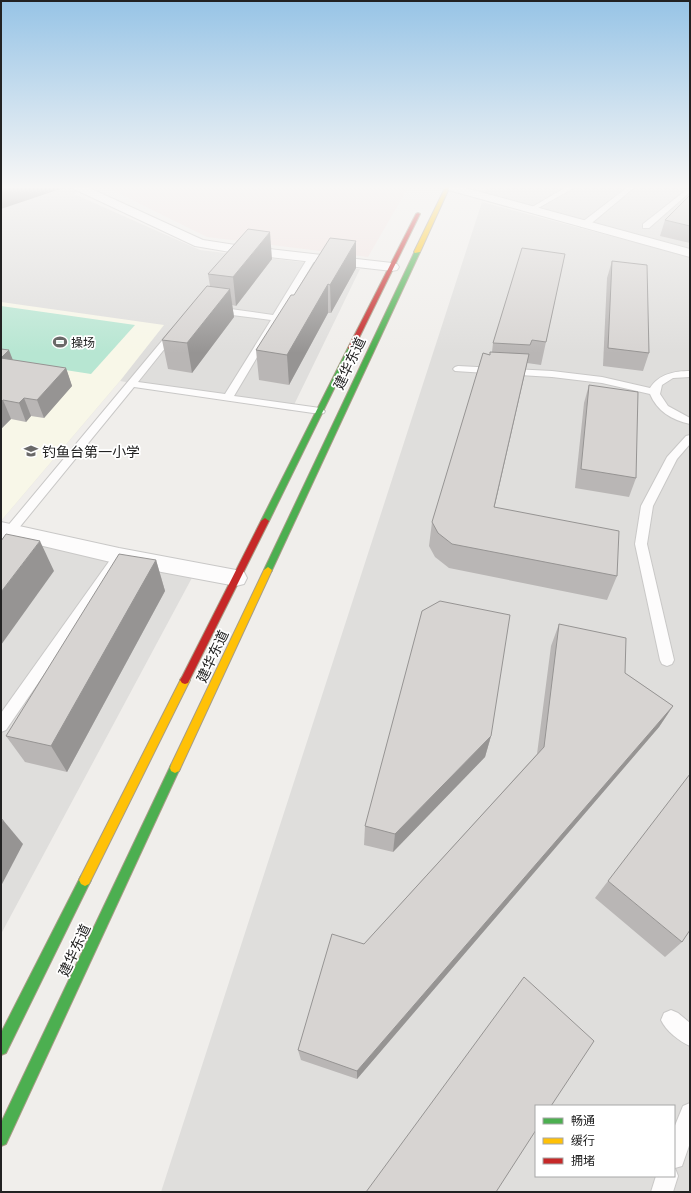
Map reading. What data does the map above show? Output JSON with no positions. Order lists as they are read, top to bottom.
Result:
{
  "streets": {
    "main road": ["建华东道"]
  },
  "places": {
    "sports": ["操场"],
    "school or university": ["钓鱼台第一小学"]
  },
  "legend": ["畅通", "缓行", "拥堵"]
}
